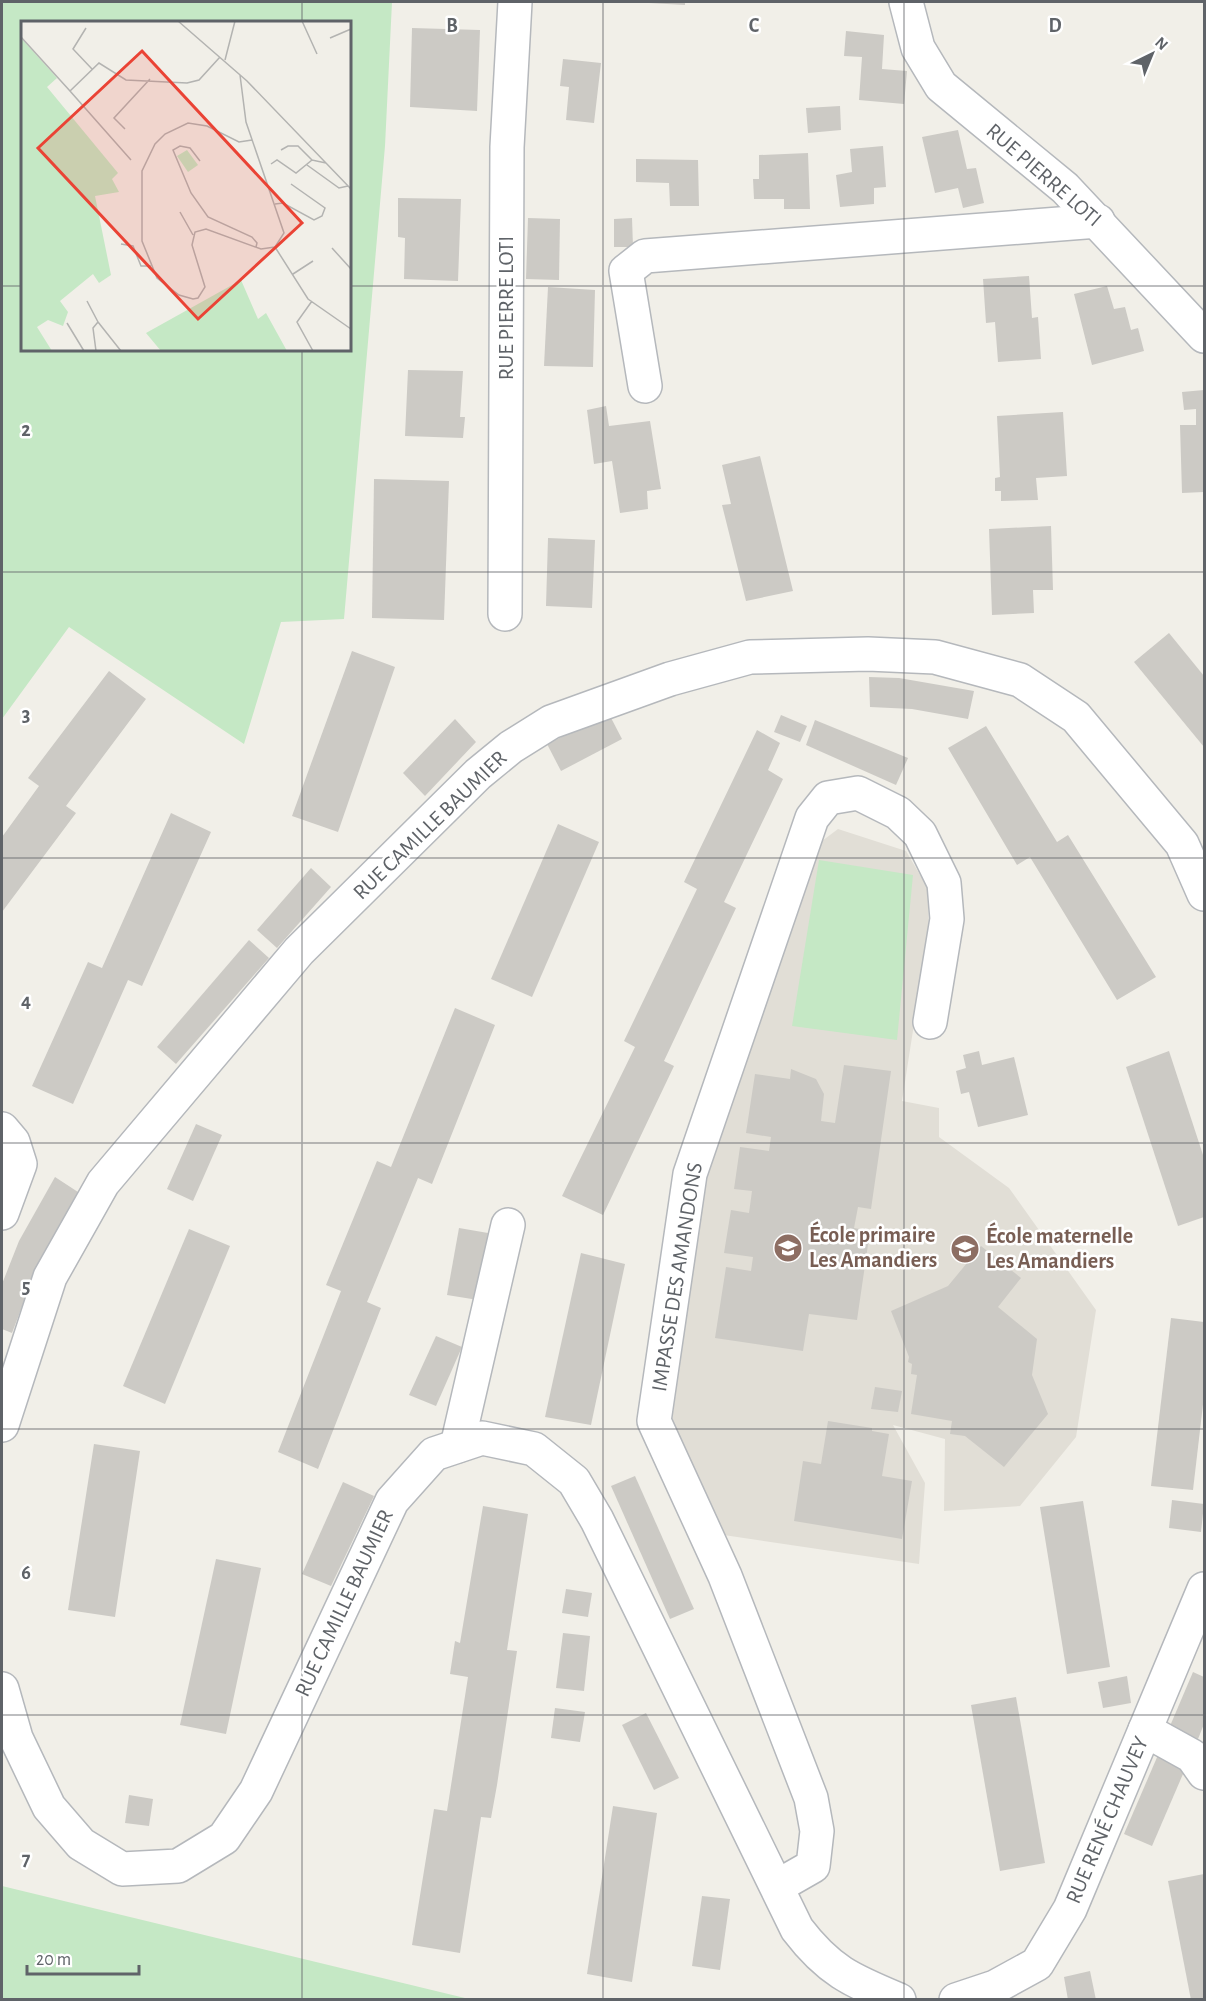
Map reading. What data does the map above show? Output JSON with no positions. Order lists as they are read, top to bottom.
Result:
{
  "streets": {
    "street": [
      "RUE PIERRE LOTI",
      "RUE CAMILLE BAUMIER",
      "IMPASSE DES AMANDONS",
      "RUE RENÉ CHAUVEY"
    ]
  },
  "crossings": [
    ["RUE CAMILLE BAUMIER", "IMPASSE DES AMANDONS"]
  ],
  "places": {
    "school or university": ["École primaire Les Amandiers", "École maternelle Les Amandiers"]
  },
  "scale_bar": "20 m",
  "north": "top right",
  "grid": {
    "columns": ["B", "C", "D"],
    "rows": [
      "2",
      "3",
      "4",
      "5",
      "6",
      "7"
    ]
  }
}
